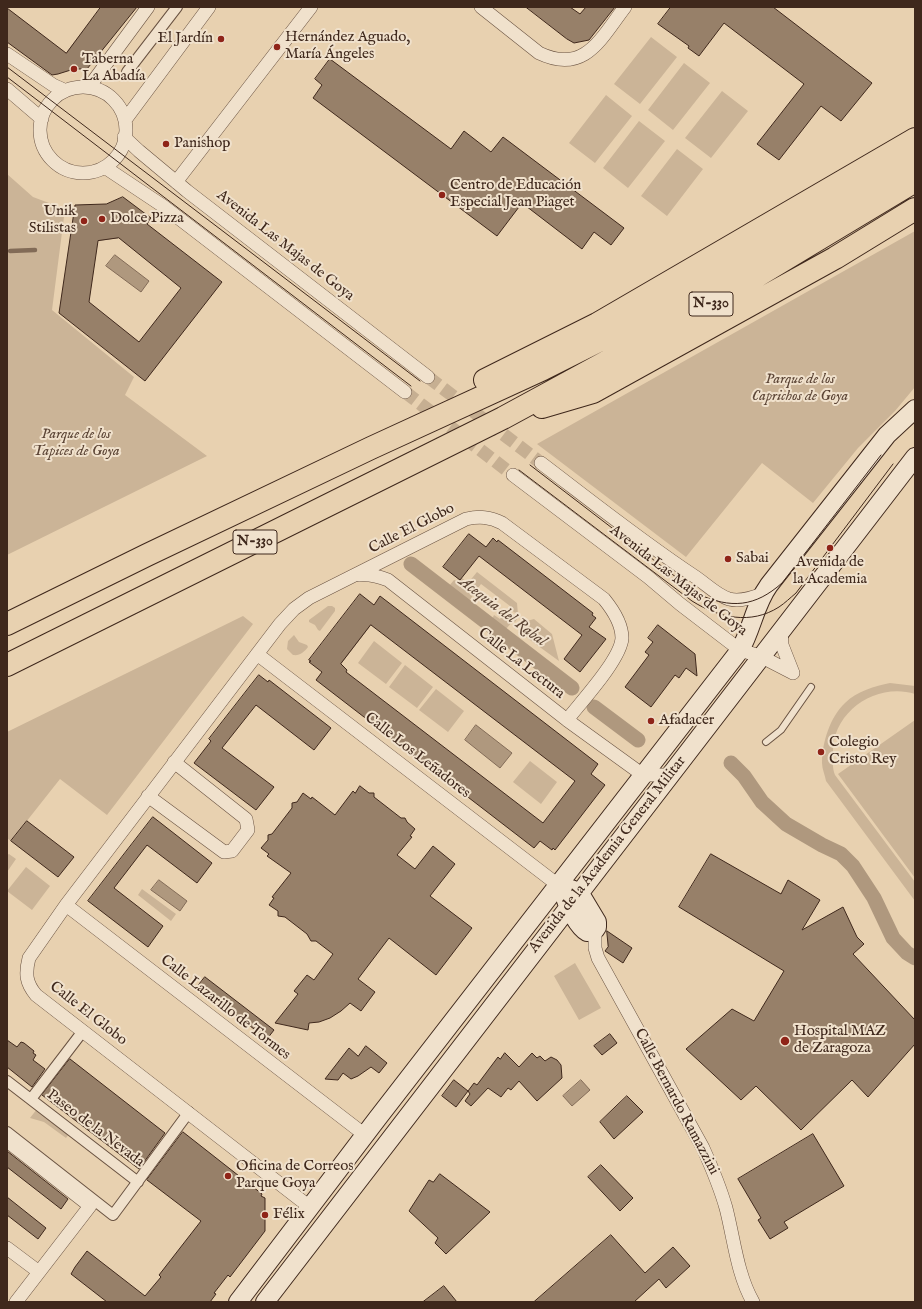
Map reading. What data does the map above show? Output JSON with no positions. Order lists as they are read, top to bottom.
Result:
{
  "streets": {
    "highway": ["N-330"],
    "main road": ["Avenida de la Academia General Militar", "Calle Bernardo Ramazzini"],
    "street": [
      "Avenida Las Majas de Goya",
      "Calle El Globo",
      "Calle La Lectura",
      "Calle Los Leñadores",
      "Calle Lazarillo de Tormes",
      "Paseo de la Nevada"
    ]
  },
  "crossings": [
    ["Avenida Las Majas de Goya", "Avenida de la Academia General Militar"],
    ["Calle El Globo", "Calle La Lectura"],
    ["Calle El Globo", "Calle Los Leñadores"],
    ["Calle El Globo", "Avenida de la Academia General Militar"],
    ["Calle El Globo", "Calle Lazarillo de Tormes"],
    ["Calle La Lectura", "Avenida de la Academia General Militar"],
    ["Calle Los Leñadores", "Avenida de la Academia General Militar"],
    ["Calle Los Leñadores", "Calle Bernardo Ramazzini"],
    ["Avenida de la Academia General Militar", "Calle Lazarillo de Tormes"],
    ["Avenida de la Academia General Militar", "Calle Bernardo Ramazzini"]
  ],
  "water": ["Acequia del Rabal"],
  "parks": ["Parque de los Caprichos de Goya", "Parque de los Tapices de Goya"],
  "places": [
    "El Jardín",
    "Hernández Aguado, María Ángeles",
    "Taberna La Abadía",
    "Panishop",
    "Centro de Educación Especial Jean Piaget",
    "Dolce Pizza",
    "Unik Stilistas",
    "Avenida de la Academia",
    "Sabai",
    "Afadacer",
    "Colegio Cristo Rey",
    "Hospital MAZ de Zaragoza",
    "Oficina de Correos Parque Goya",
    "Félix"
  ]
}
